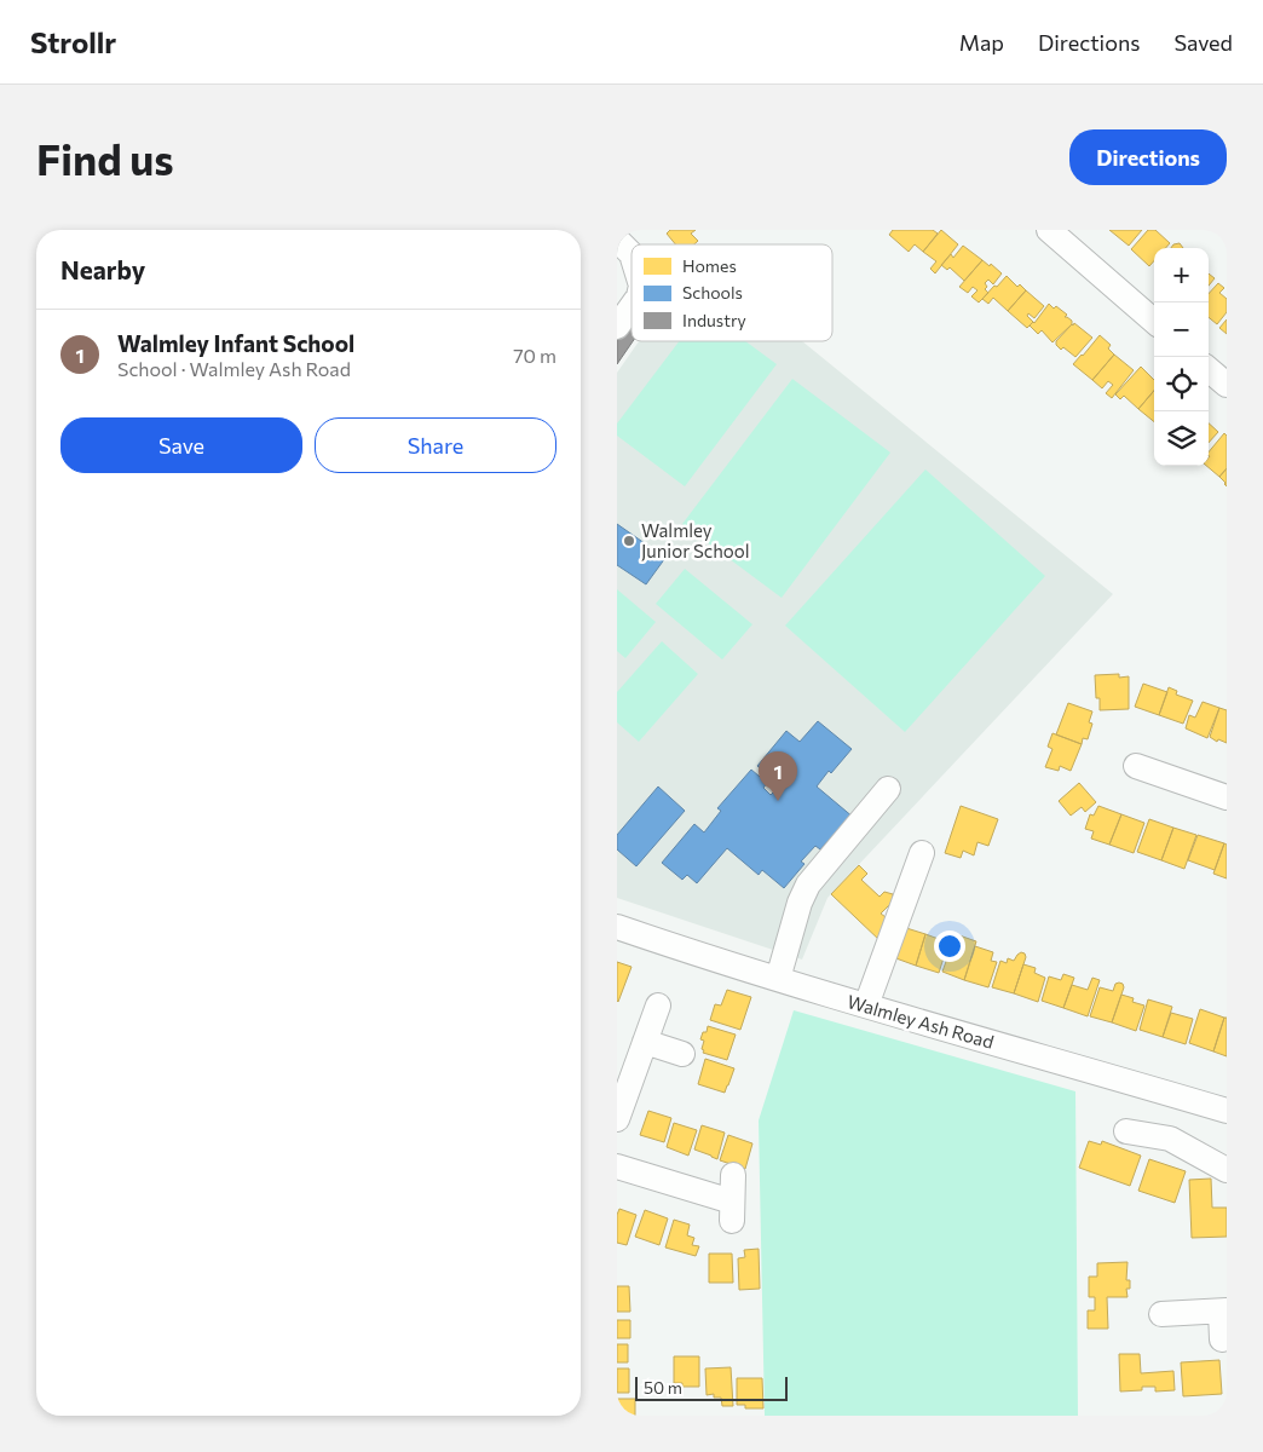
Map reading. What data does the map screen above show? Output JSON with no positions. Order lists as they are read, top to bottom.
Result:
{
  "streets": {
    "street": ["Walmley Ash Road"]
  },
  "places": ["Walmley Junior School"],
  "legend": ["Homes", "Schools", "Industry"],
  "scale_bar": "50 m",
  "page": {
    "header": "Strollr",
    "nav": ["Map", "Directions", "Saved"],
    "buttons": [
      "Directions",
      ["Save", "Share"]
    ],
    "title": "Find us",
    "heading": "Nearby",
    "map_buttons": ["+", "−"],
    "list": [
      {
        "mark": "1",
        "name": "Walmley Infant School",
        "note": "School · Walmley Ash Road",
        "value": "70 m"
      }
    ],
    "pins": "1",
    "scale": "50 m"
  }
}
